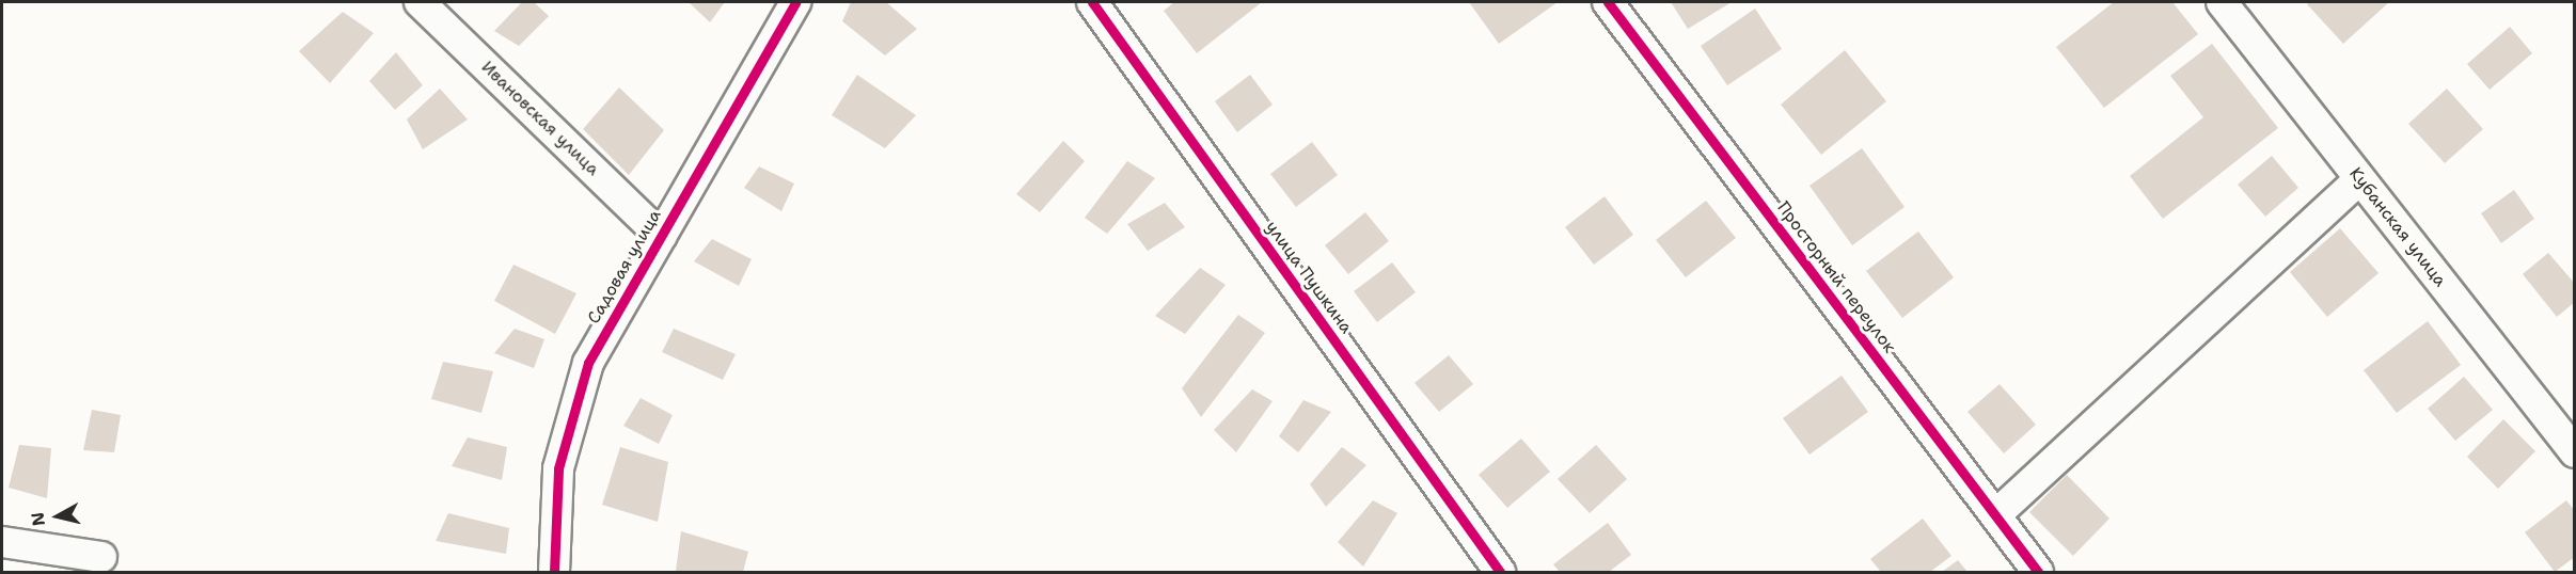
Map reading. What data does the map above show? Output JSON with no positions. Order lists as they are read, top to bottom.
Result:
{
  "streets": {
    "street": [
      "Ивановская улица",
      "Кубанская улица",
      "Садовая улица",
      "улица Пушкина",
      "Просторный переулок"
    ]
  },
  "crossings": [
    ["Ивановская улица", "Садовая улица"]
  ],
  "north": "left"
}
